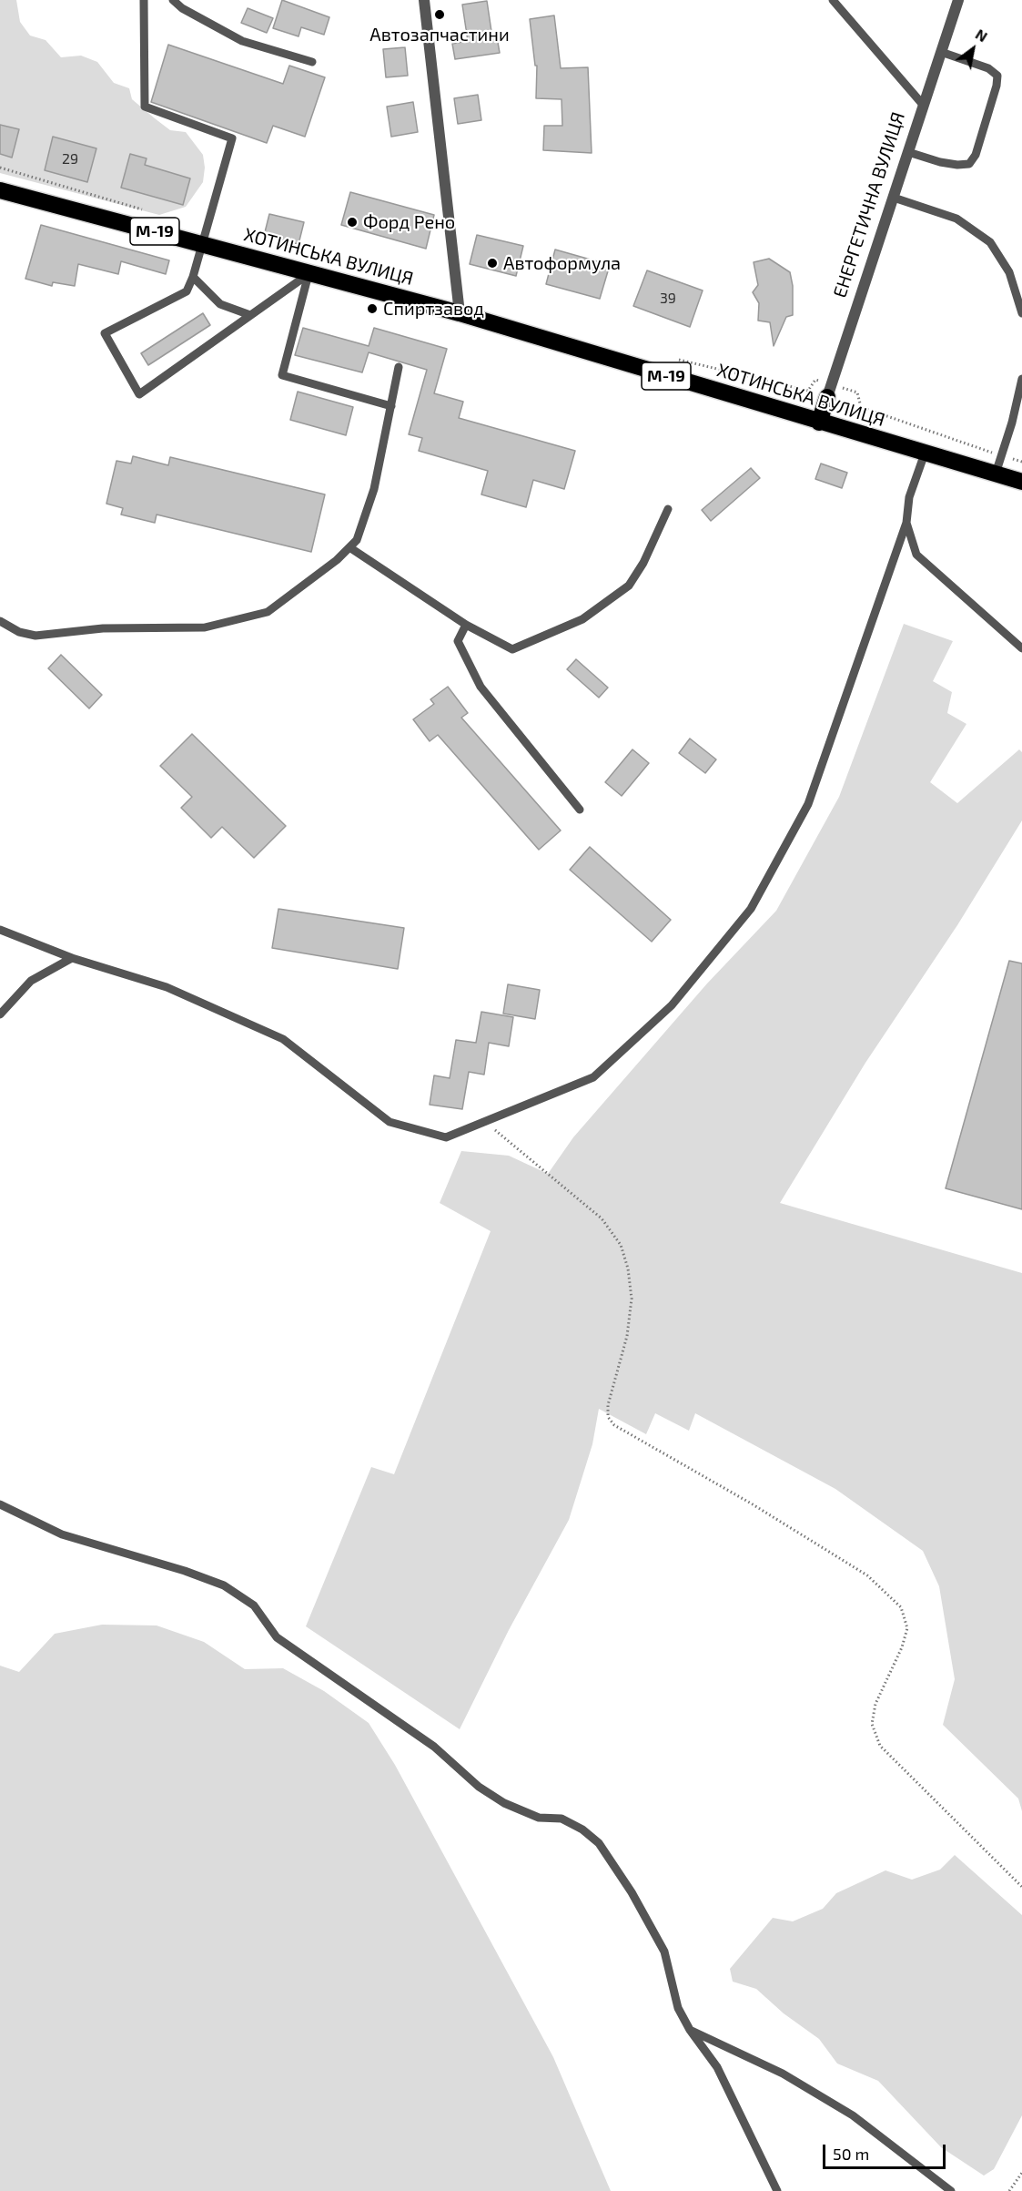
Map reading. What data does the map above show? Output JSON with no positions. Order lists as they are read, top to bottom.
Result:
{
  "streets": {
    "highway": ["ЕНЕРГЕТИЧНА ВУЛИЦЯ", "М-19", "ХОТИНСЬКА ВУЛИЦЯ"]
  },
  "crossings": [
    ["ЕНЕРГЕТИЧНА ВУЛИЦЯ", "ХОТИНСЬКА ВУЛИЦЯ"]
  ],
  "places": [
    "Автозапчастини",
    "Форд Рено",
    "Автоформула",
    "Спиртзавод"
  ],
  "house_numbers": ["29", "39"],
  "scale_bar": "50 m",
  "north": "top right"
}
